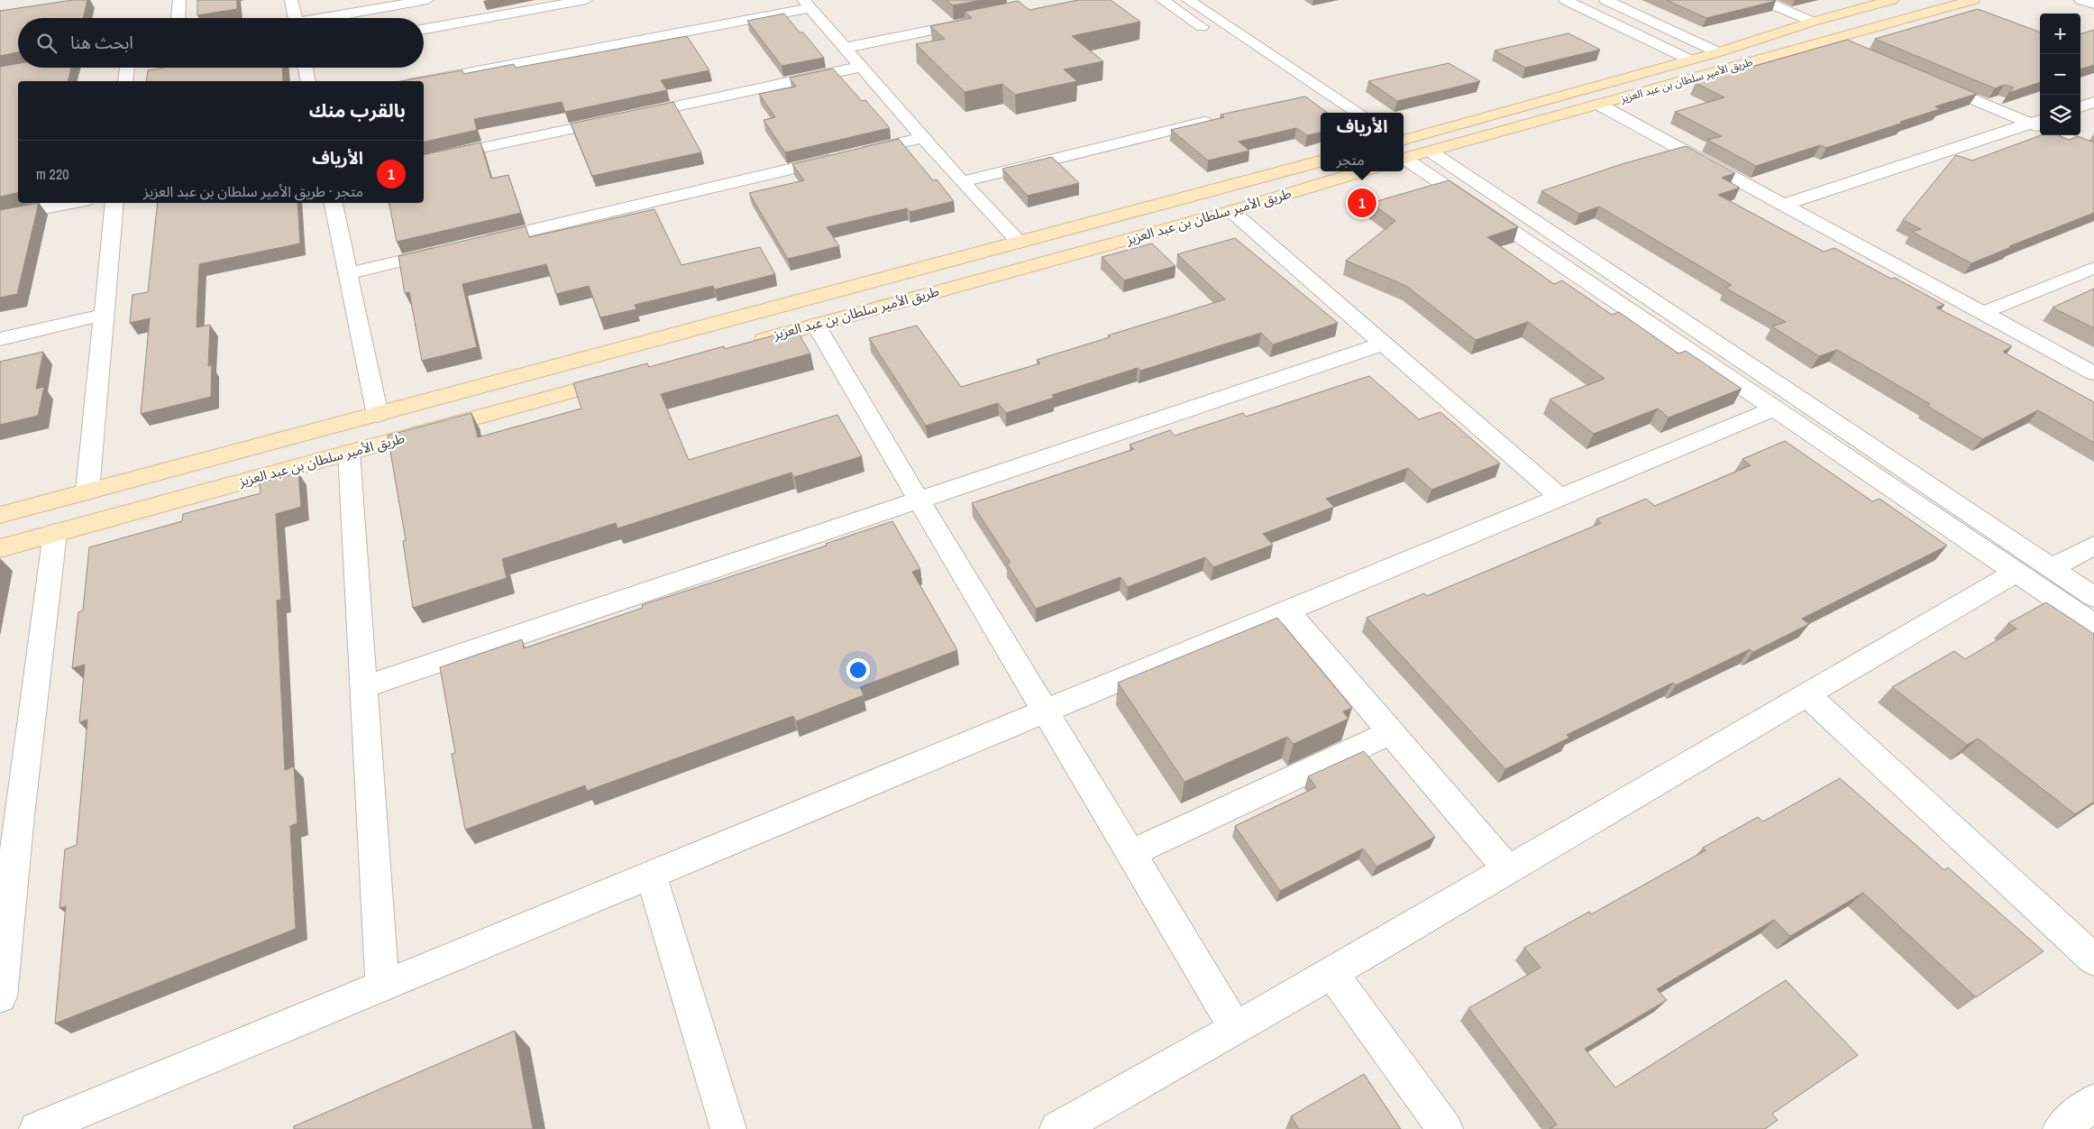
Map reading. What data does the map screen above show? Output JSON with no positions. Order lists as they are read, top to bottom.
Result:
{
  "streets": {
    "main road": ["طريق الأمير سلطان بن عبد العزيز"]
  },
  "page": {
    "map_buttons": ["+", "−"],
    "search": "ابحث هنا",
    "heading": "بالقرب منك",
    "popup": ["الأرياف", "متجر"],
    "list": [
      {
        "mark": "1",
        "name": "الأرياف",
        "note": "متجر · طريق الأمير سلطان بن عبد العزيز",
        "value": "220 m"
      }
    ],
    "pins": "1"
  }
}
